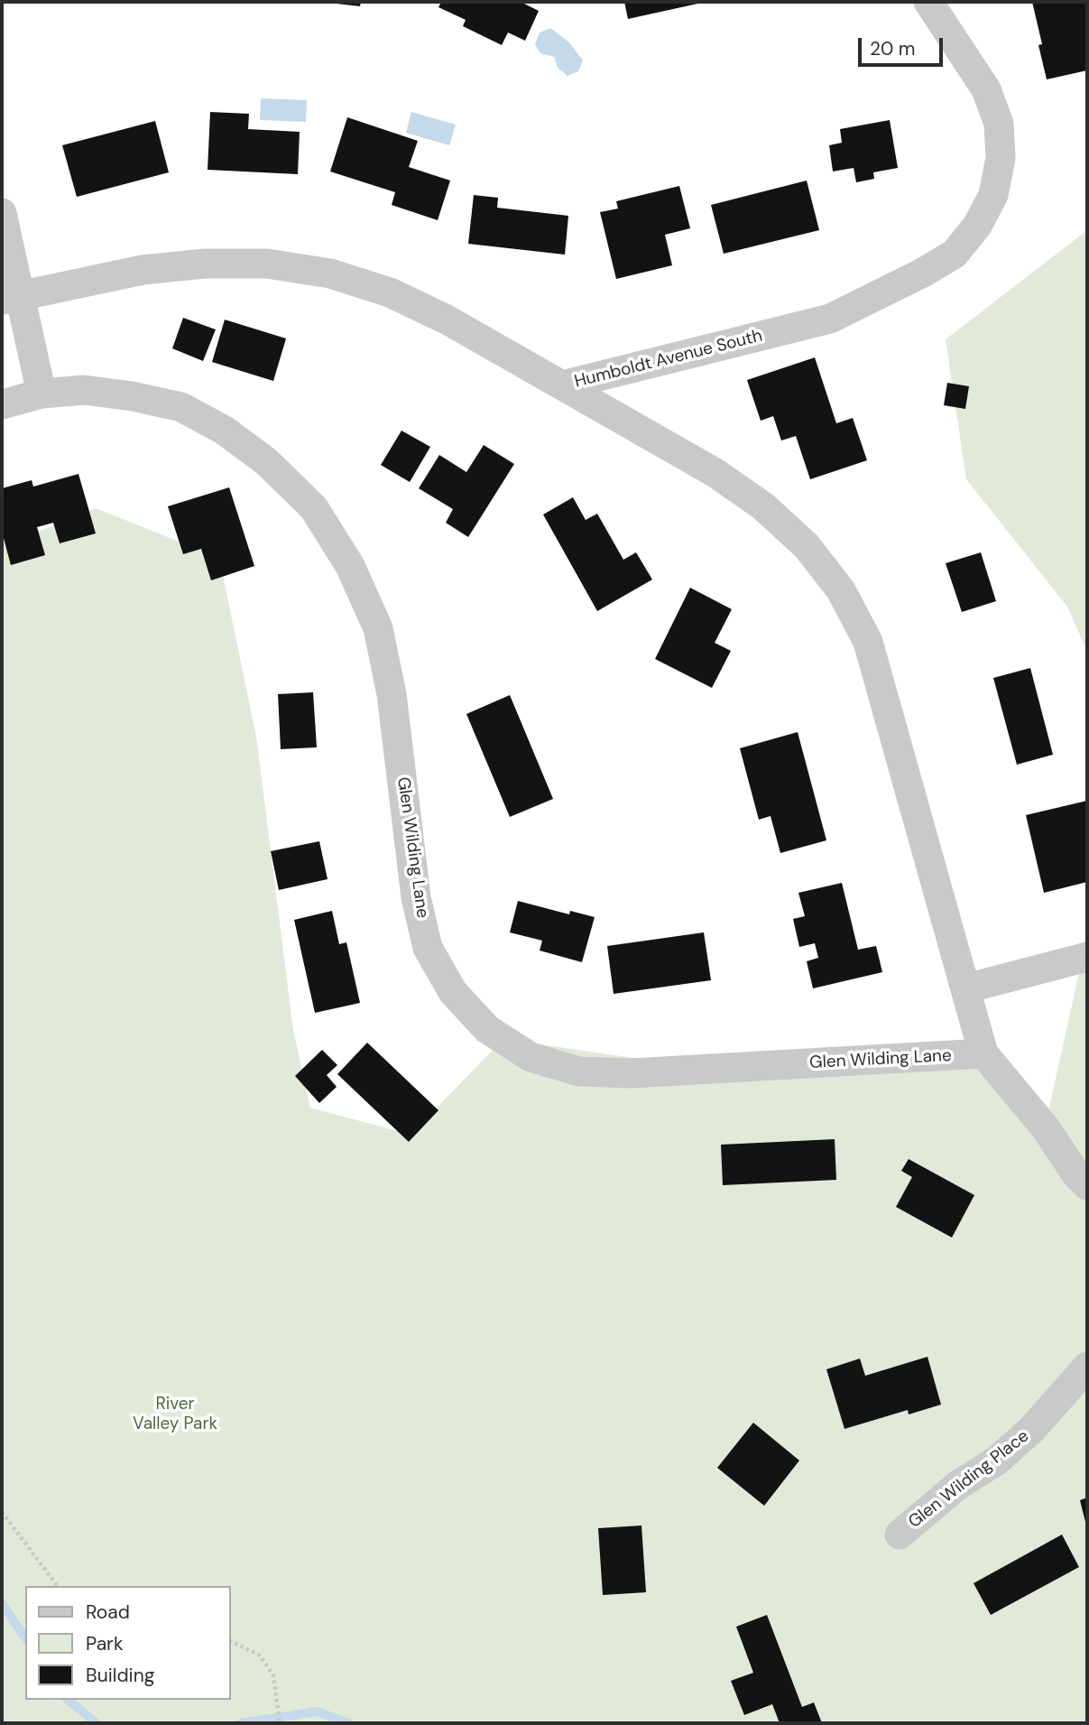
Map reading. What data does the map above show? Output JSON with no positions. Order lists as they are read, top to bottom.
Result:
{
  "streets": {
    "street": ["Humboldt Avenue South", "Glen Wilding Lane", "Glen Wilding Place"]
  },
  "parks": ["River Valley Park"],
  "legend": ["Road", "Park", "Building"],
  "scale_bar": "20 m"
}
